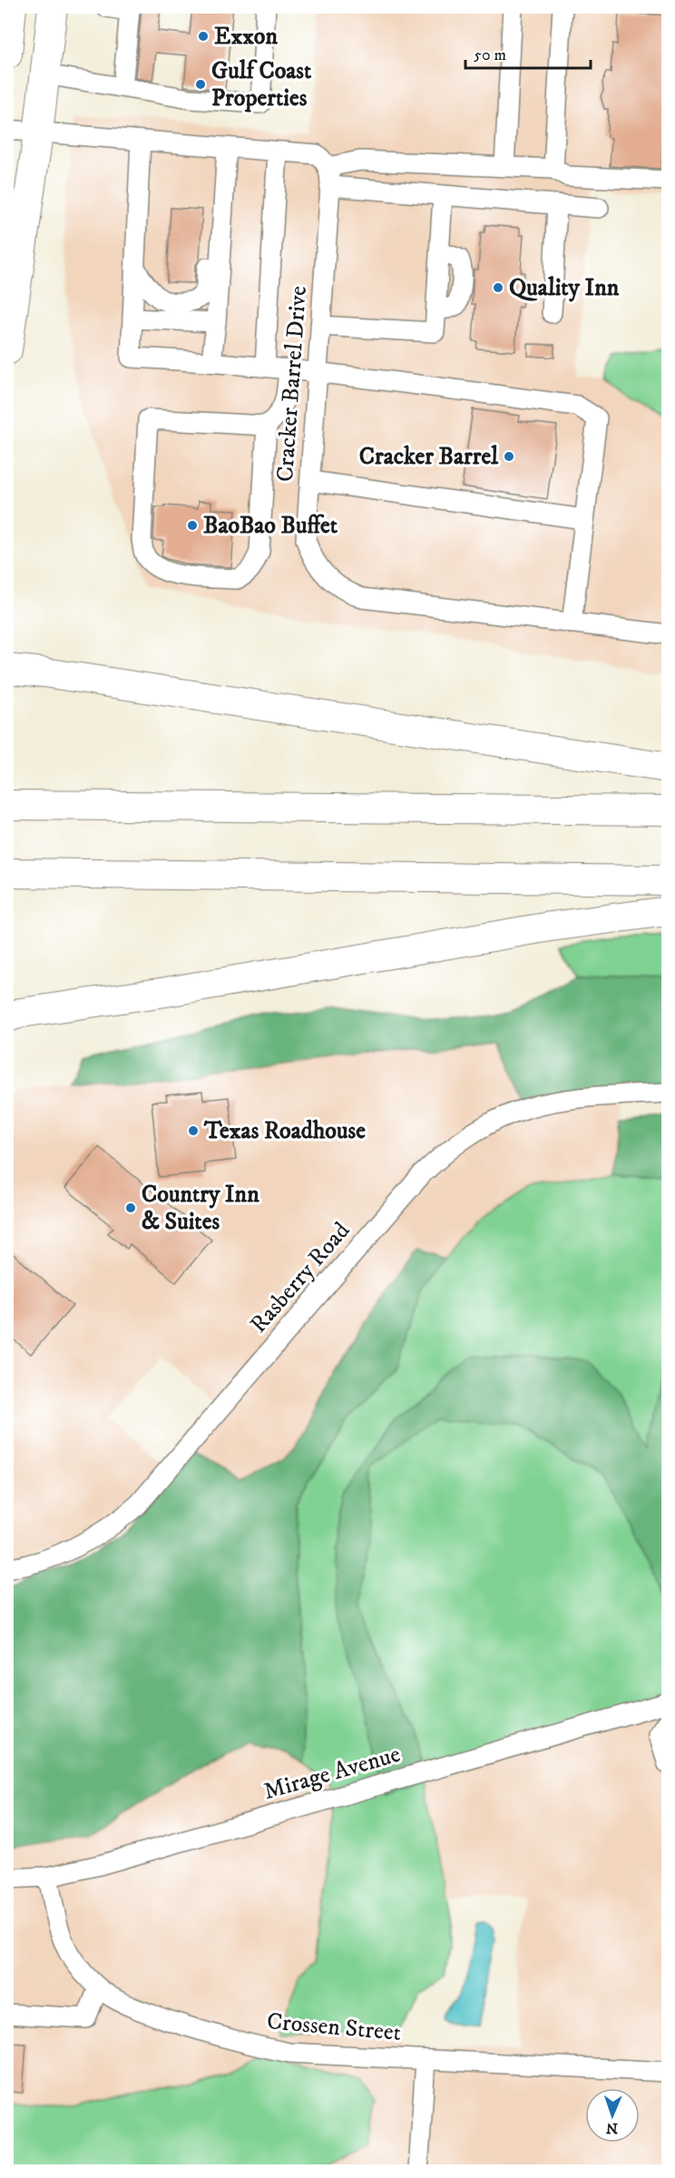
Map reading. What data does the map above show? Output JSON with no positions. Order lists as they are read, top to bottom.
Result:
{
  "streets": {
    "street": [
      "Cracker Barrel Drive",
      "Rasberry Road",
      "Mirage Avenue",
      "Crossen Street"
    ]
  },
  "crossings": [
    ["Mirage Avenue", "Crossen Street"]
  ],
  "places": [
    "Exxon",
    "Gulf Coast Properties",
    "Quality Inn",
    "Cracker Barrel",
    "BaoBao Buffet",
    "Texas Roadhouse",
    "Country Inn & Suites"
  ],
  "scale_bar": "50 m",
  "north": "bottom"
}
